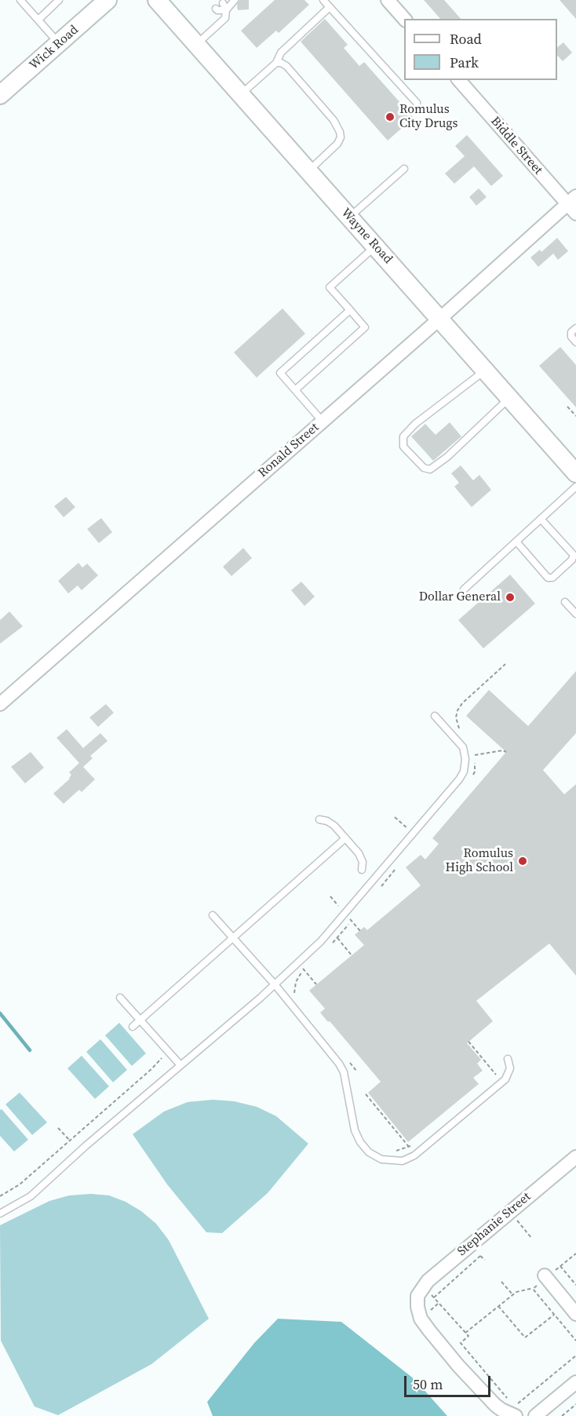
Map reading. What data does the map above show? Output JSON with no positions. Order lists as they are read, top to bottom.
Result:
{
  "streets": {
    "main road": ["Wick Road", "Wayne Road"],
    "street": ["Biddle Street", "Ronald Street", "Stephanie Street"]
  },
  "crossings": [
    ["Biddle Street", "Ronald Street"],
    ["Wayne Road", "Ronald Street"]
  ],
  "places": ["Romulus City Drugs", "Dollar General", "Romulus High School"],
  "legend": ["Road", "Park"],
  "scale_bar": "50 m"
}
